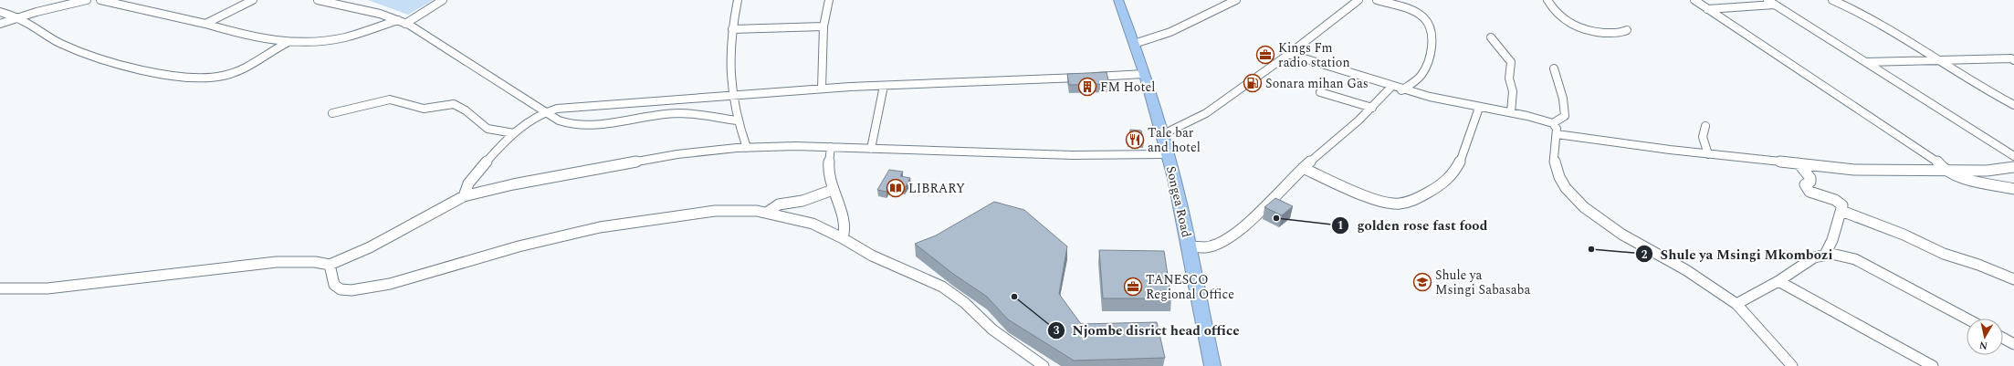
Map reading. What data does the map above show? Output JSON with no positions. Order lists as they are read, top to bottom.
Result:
{
  "streets": {
    "highway": ["Songea Road"]
  },
  "places": {
    "office": ["Kings Fm radio station", "TANESCO Regional Office"],
    "fuel station": ["Sonara mihan Gas"],
    "building": ["FM Hotel"],
    "restaurant": ["Tale bar and hotel"],
    "library": ["LIBRARY"],
    "other": ["golden rose fast food", "Shule ya Msingi Mkombozi", "Njombe disrict head office"],
    "school or university": ["Shule ya Msingi Sabasaba"]
  },
  "north": "bottom"
}
